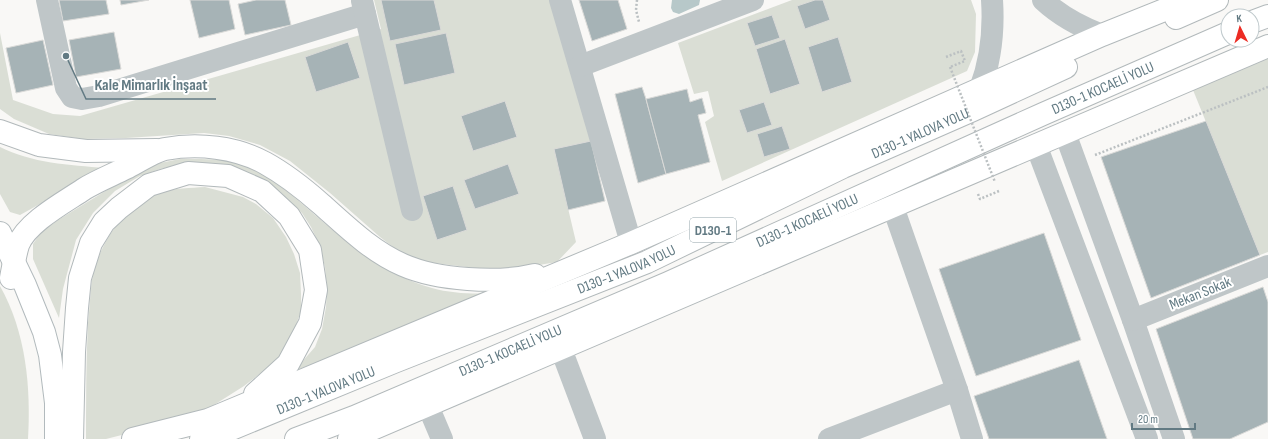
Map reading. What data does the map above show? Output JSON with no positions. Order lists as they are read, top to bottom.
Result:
{
  "streets": {
    "main road": ["D130-1 KOCAELİ YOLU", "D130-1 YALOVA YOLU", "D130-1"],
    "street": ["Mekan Sokak"]
  },
  "places": ["Kale Mimarlık İnşaat"],
  "scale_bar": "20 m",
  "north": "top"
}
